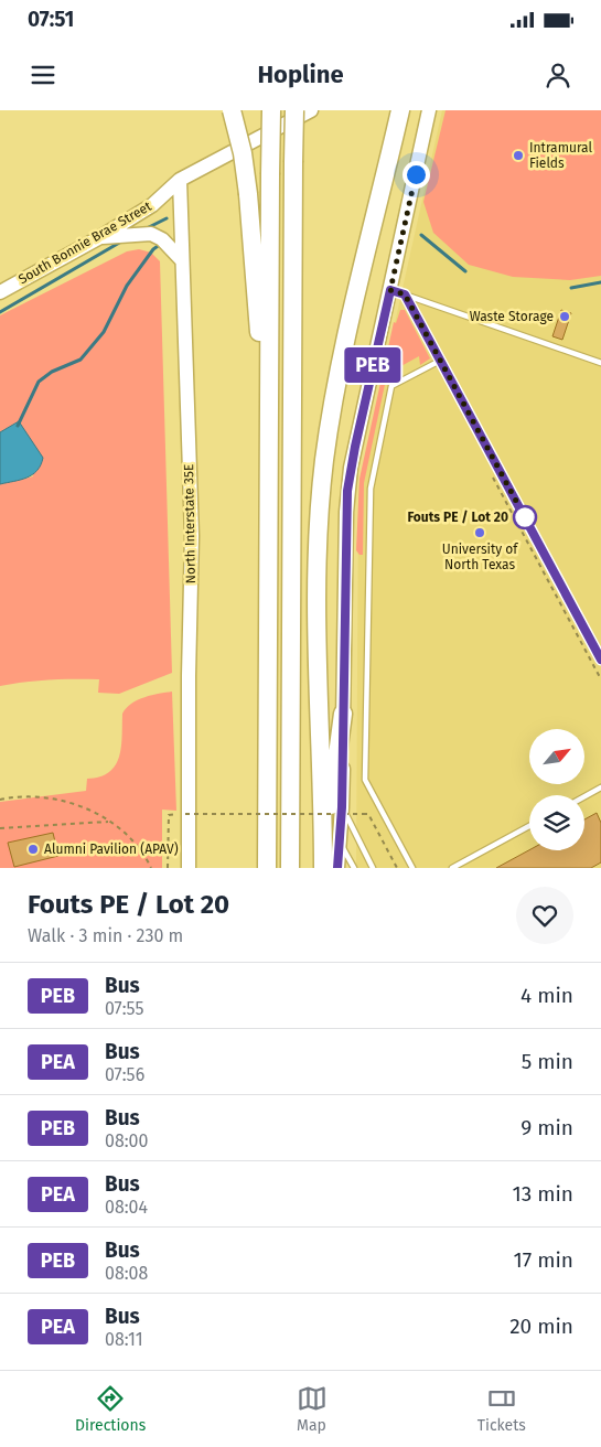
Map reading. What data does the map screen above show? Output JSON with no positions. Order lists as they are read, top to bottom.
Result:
{
  "streets": {
    "main road": ["South Bonnie Brae Street", "North Interstate 35E"]
  },
  "crossings": [
    ["South Bonnie Brae Street", "North Interstate 35E"]
  ],
  "places": [
    "Intramural Fields",
    "Waste Storage",
    "Fouts PE / Lot 20",
    "University of North Texas",
    "Alumni Pavilion (APAV)"
  ],
  "lines": ["bus line PEB"],
  "north": "top right",
  "page": {
    "status": "07:51",
    "header": "Hopline",
    "on_map": "PEB",
    "heading": ["Fouts PE / Lot 20", "Walk · 3 min · 230 m"],
    "list": [
      {
        "mark": "PEB",
        "name": "Bus",
        "note": "07:55",
        "value": "4 min"
      },
      {
        "mark": "PEA",
        "name": "Bus",
        "note": "07:56",
        "value": "5 min"
      },
      {
        "mark": "PEB",
        "name": "Bus",
        "note": "08:00",
        "value": "9 min"
      },
      {
        "mark": "PEA",
        "name": "Bus",
        "note": "08:04",
        "value": "13 min"
      },
      {
        "mark": "PEB",
        "name": "Bus",
        "note": "08:08",
        "value": "17 min"
      },
      {
        "mark": "PEA",
        "name": "Bus",
        "note": "08:11",
        "value": "20 min"
      }
    ],
    "tabs": ["Directions", "Map", "Tickets"]
  }
}
